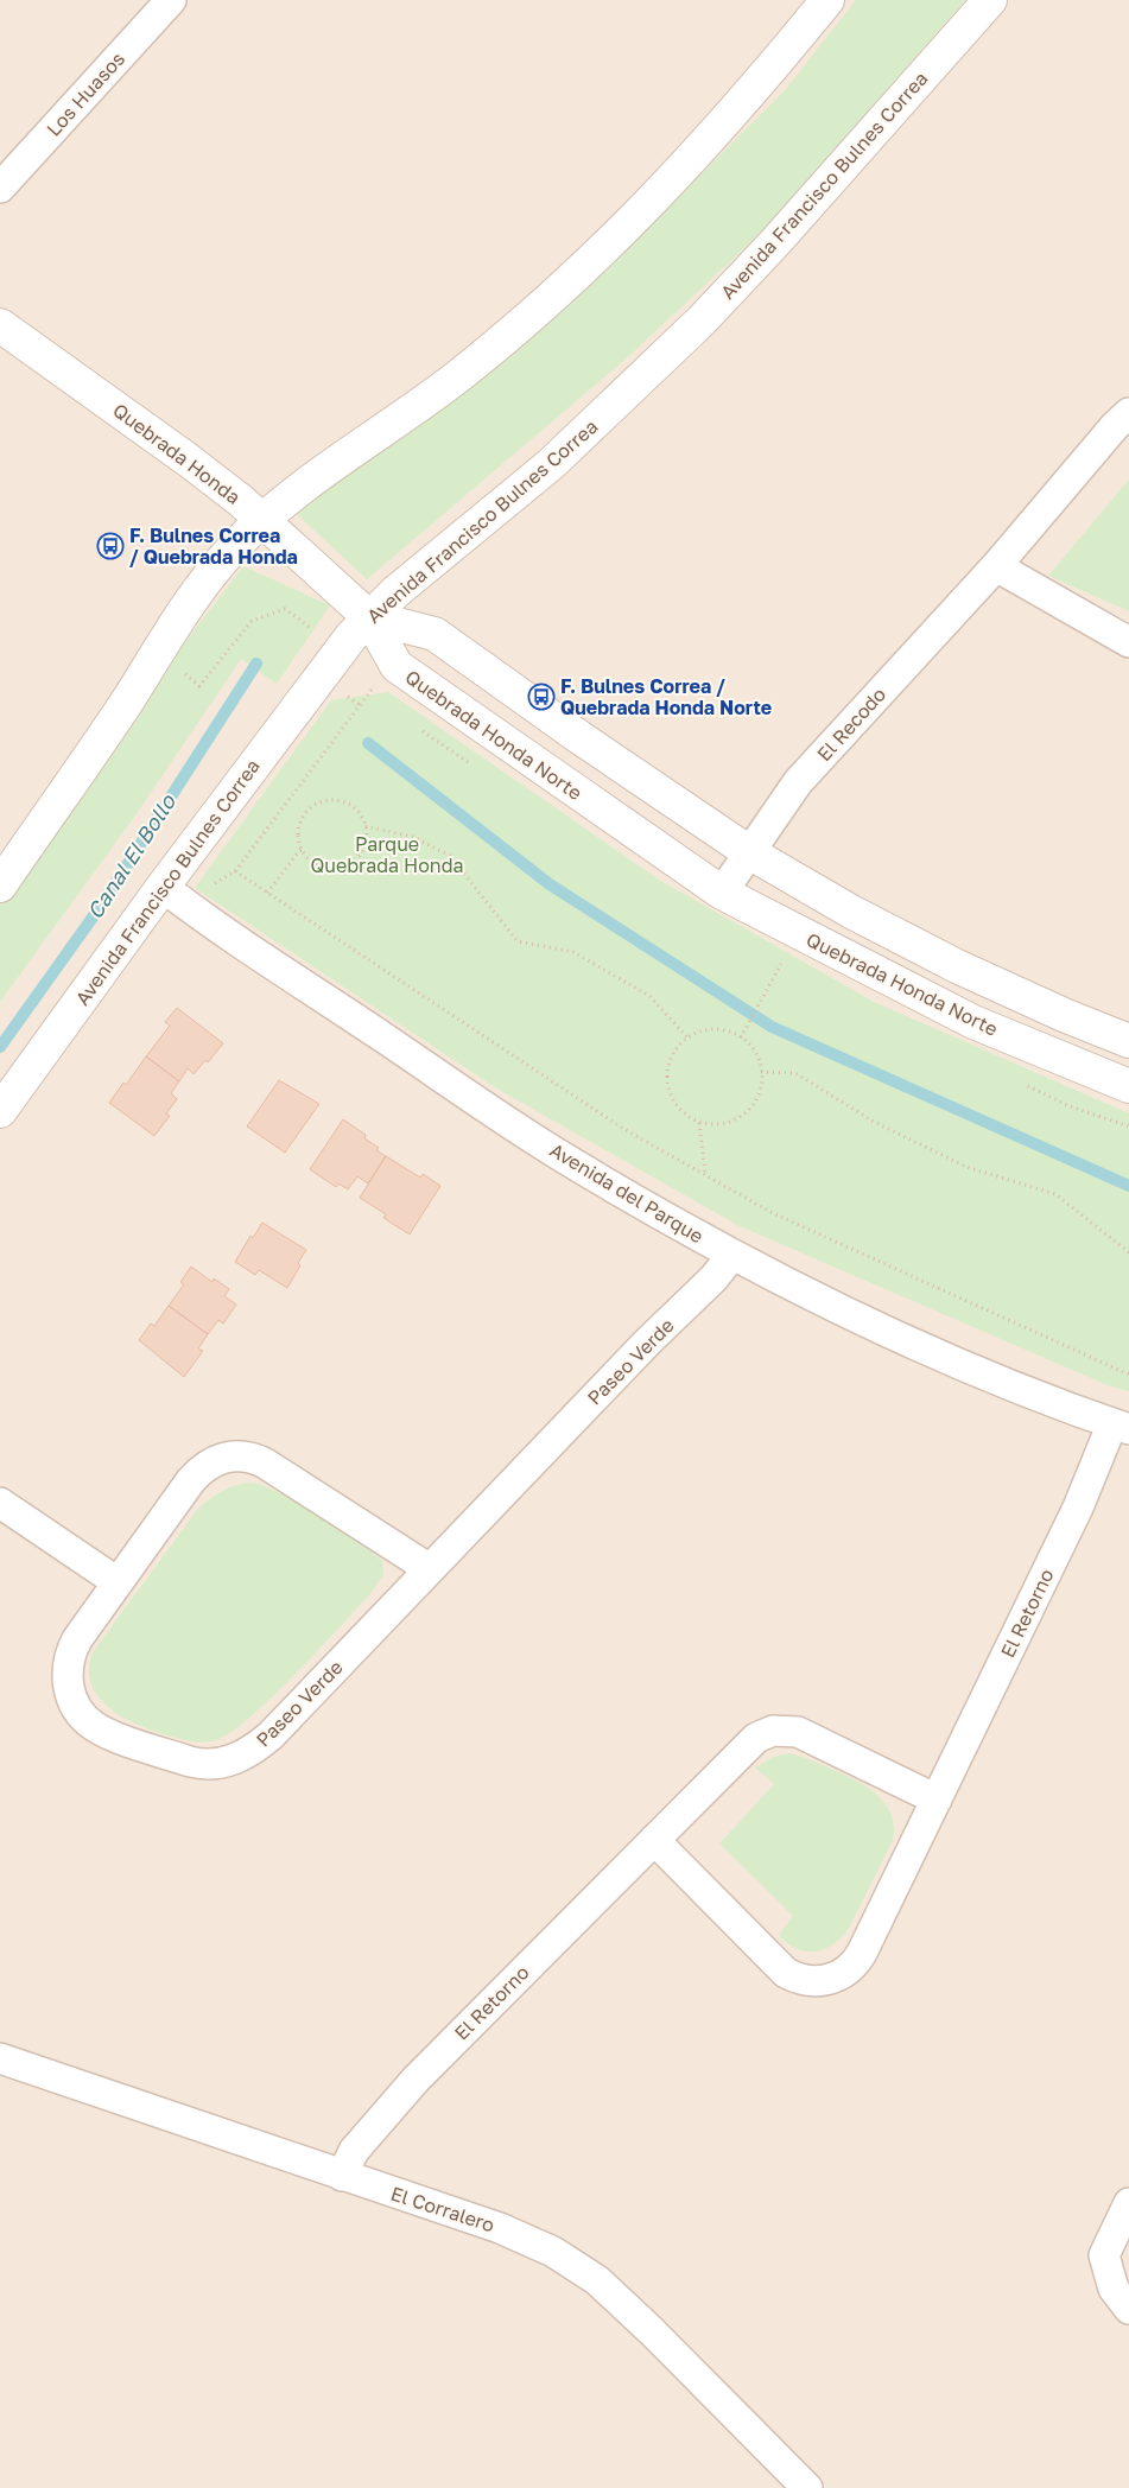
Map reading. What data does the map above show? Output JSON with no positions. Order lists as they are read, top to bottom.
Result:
{
  "streets": {
    "street": [
      "Los Huasos",
      "Avenida Francisco Bulnes Correa",
      "Quebrada Honda",
      "El Recodo",
      "Quebrada Honda Norte",
      "Avenida del Parque",
      "Paseo Verde",
      "El Retorno",
      "El Corralero"
    ]
  },
  "crossings": [
    ["Avenida Francisco Bulnes Correa", "Quebrada Honda"],
    ["Avenida Francisco Bulnes Correa", "Quebrada Honda Norte"],
    ["Avenida Francisco Bulnes Correa", "Avenida del Parque"],
    ["Quebrada Honda", "Quebrada Honda Norte"],
    ["El Recodo", "Quebrada Honda Norte"],
    ["Avenida del Parque", "Paseo Verde"],
    ["Avenida del Parque", "El Retorno"],
    ["El Retorno", "El Corralero"]
  ],
  "water": ["Canal El Bollo"],
  "parks": ["Parque Quebrada Honda"],
  "places": {
    "bus stop": ["F. Bulnes Correa / Quebrada Honda", "F. Bulnes Correa / Quebrada Honda Norte"]
  }
}
